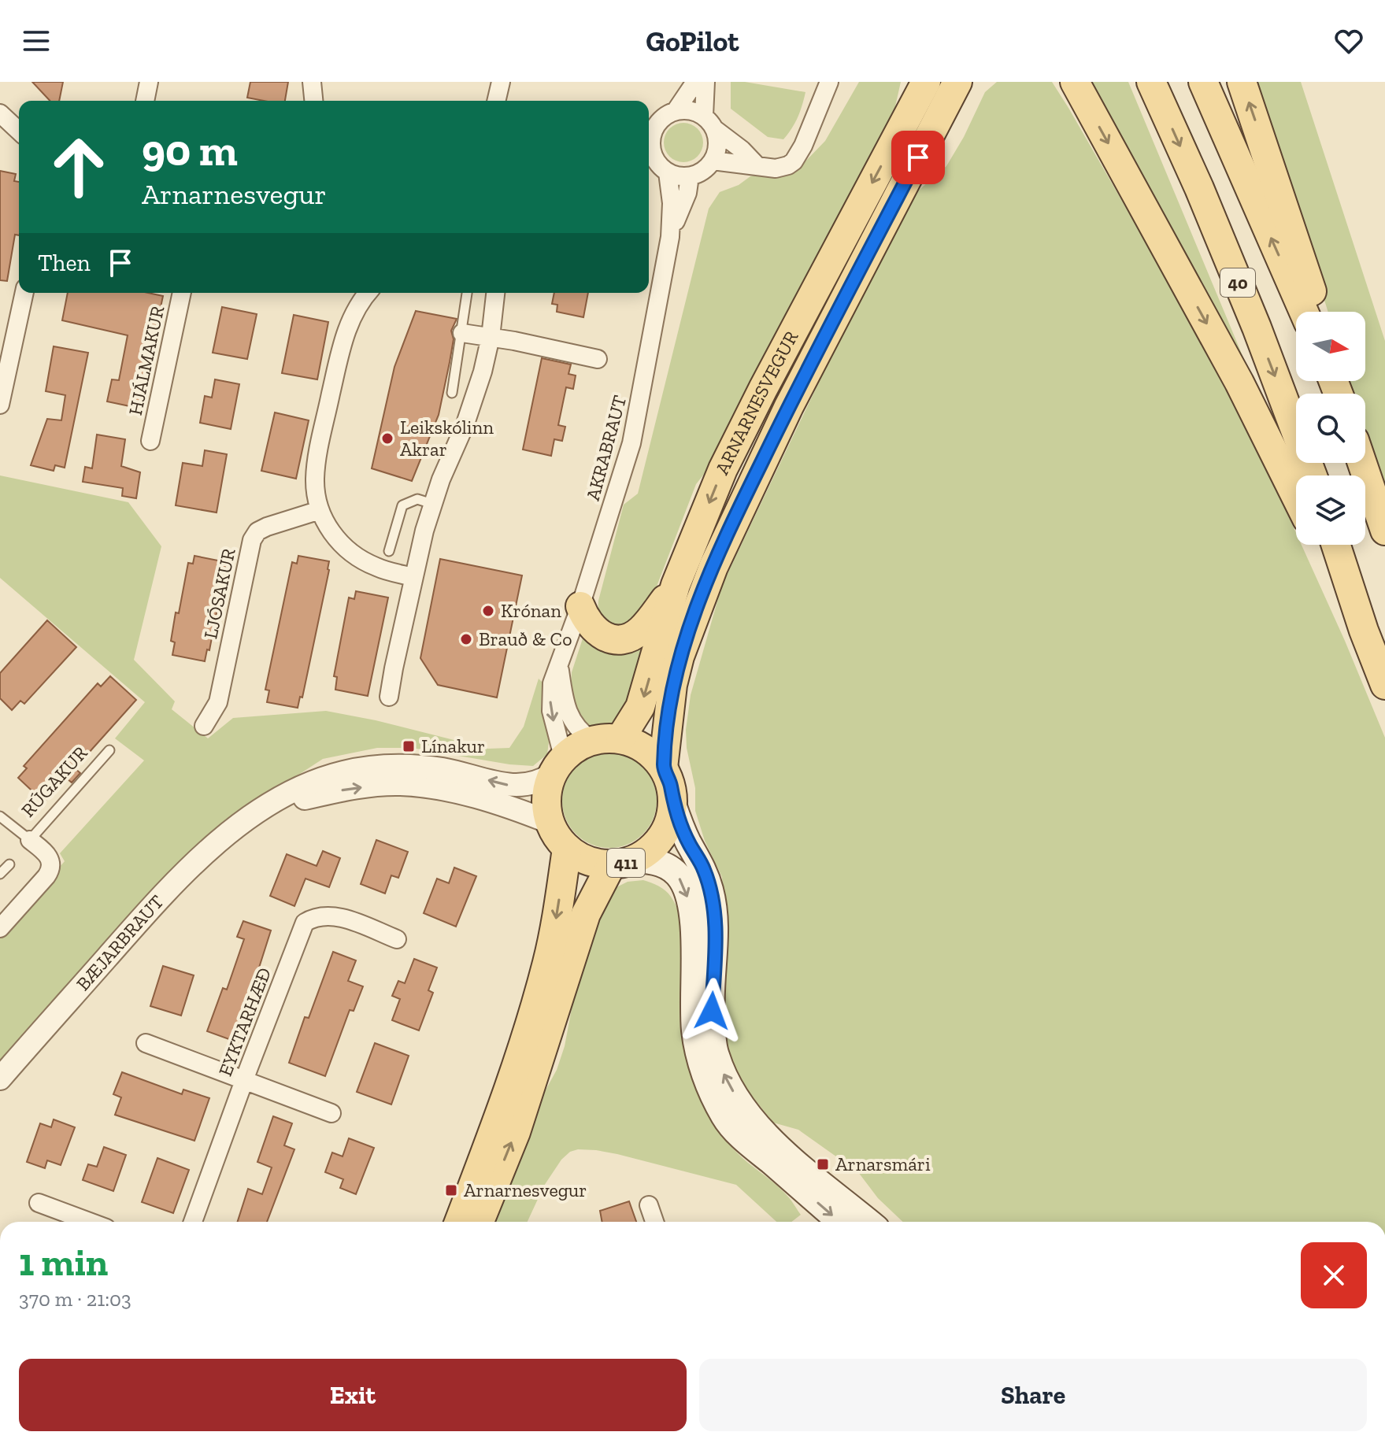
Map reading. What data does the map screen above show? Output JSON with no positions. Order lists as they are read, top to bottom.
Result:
{
  "streets": {
    "main road": ["40", "ARNARNESVEGUR", "411"],
    "street": [
      "HJÁLMAKUR",
      "AKRABRAUT",
      "LJÓSAKUR",
      "RÚGAKUR",
      "BÆJARBRAUT",
      "EYKTARHÆÐ"
    ]
  },
  "crossings": [
    ["ARNARNESVEGUR", "AKRABRAUT"],
    ["ARNARNESVEGUR", "411"],
    ["ARNARNESVEGUR", "BÆJARBRAUT"],
    ["AKRABRAUT", "411"],
    ["AKRABRAUT", "BÆJARBRAUT"],
    ["411", "BÆJARBRAUT"]
  ],
  "places": {
    "other": ["Leikskólinn Akrar", "Krónan", "Brauð & Co"],
    "transit": ["Línakur", "Arnarsmári", "Arnarnesvegur"]
  },
  "north": "right",
  "page": {
    "header": "GoPilot",
    "turn": ["90 m", "Arnarnesvegur"],
    "then": "Then",
    "heading": ["1 min", "370 m · 21:03"],
    "buttons": ["Exit", "Share"]
  }
}
